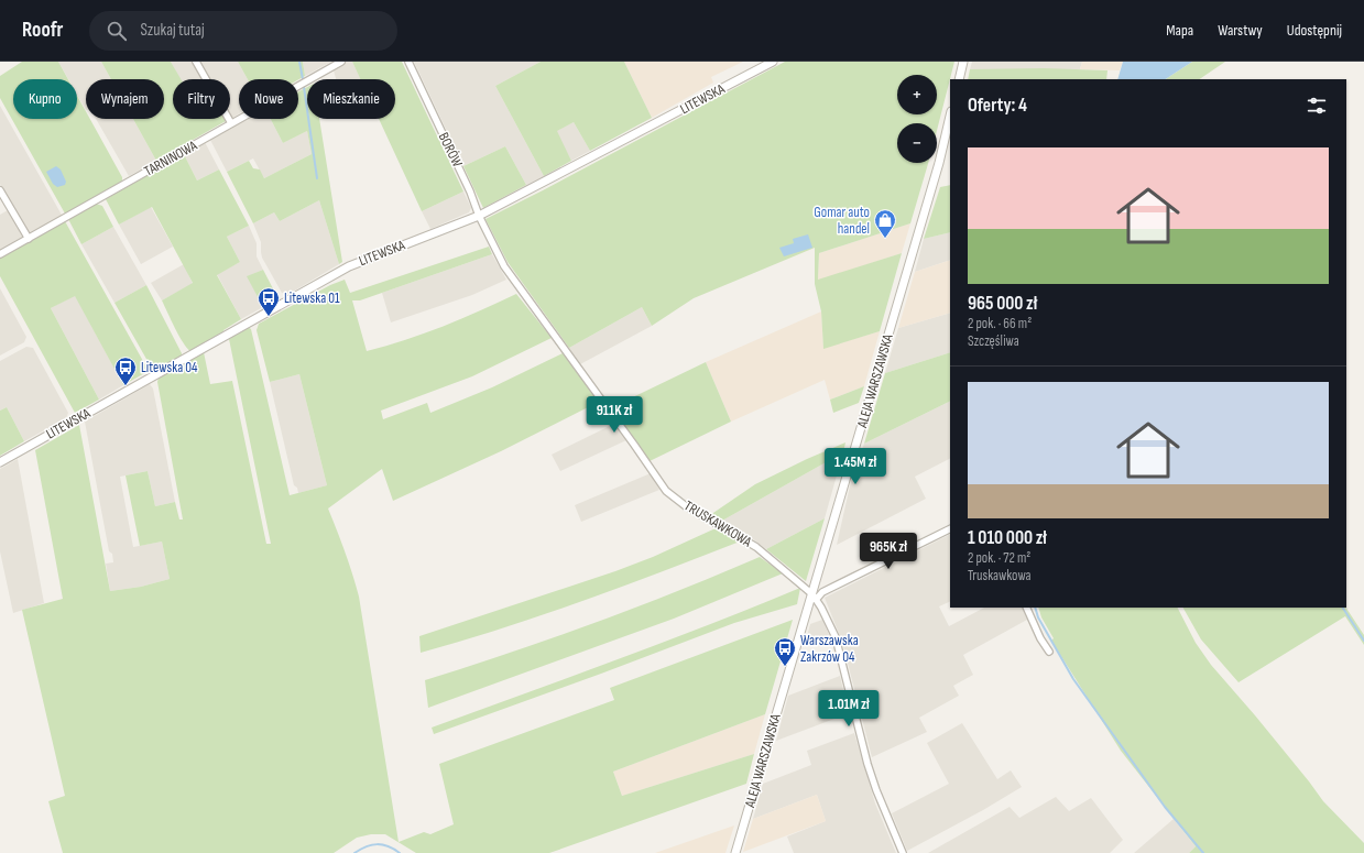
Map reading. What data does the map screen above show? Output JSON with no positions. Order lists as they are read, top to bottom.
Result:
{
  "streets": {
    "street": [
      "LITEWSKA",
      "BORÓW",
      "TARNINOWA",
      "ALEJA WARSZAWSKA",
      "TRUSKAWKOWA"
    ]
  },
  "crossings": [
    ["LITEWSKA", "BORÓW"],
    ["LITEWSKA", "TRUSKAWKOWA"],
    ["BORÓW", "TRUSKAWKOWA"],
    ["ALEJA WARSZAWSKA", "TRUSKAWKOWA"]
  ],
  "places": {
    "shop": ["Gomar auto handel"],
    "bus stop": ["Litewska 01", "Litewska 04", "Warszawska Zakrzów 04"]
  },
  "page": {
    "header": "Roofr",
    "search": "Szukaj tutaj",
    "nav": ["Mapa", "Warstwy", "Udostępnij"],
    "map_buttons": ["+", "−"],
    "chip": [
      "Kupno",
      "Wynajem",
      "Filtry",
      "Nowe",
      "Mieszkanie"
    ],
    "heading": "Oferty: 4",
    "list": [
      {
        "name": "965 000 zł",
        "note": "2 pok. · 66 m² · Szczęśliwa"
      },
      {
        "name": "1 010 000 zł",
        "note": "2 pok. · 72 m² · Truskawkowa"
      }
    ],
    "price": [
      "911K zł",
      "1.45M zł",
      "965K zł",
      "1.01M zł"
    ]
  }
}
